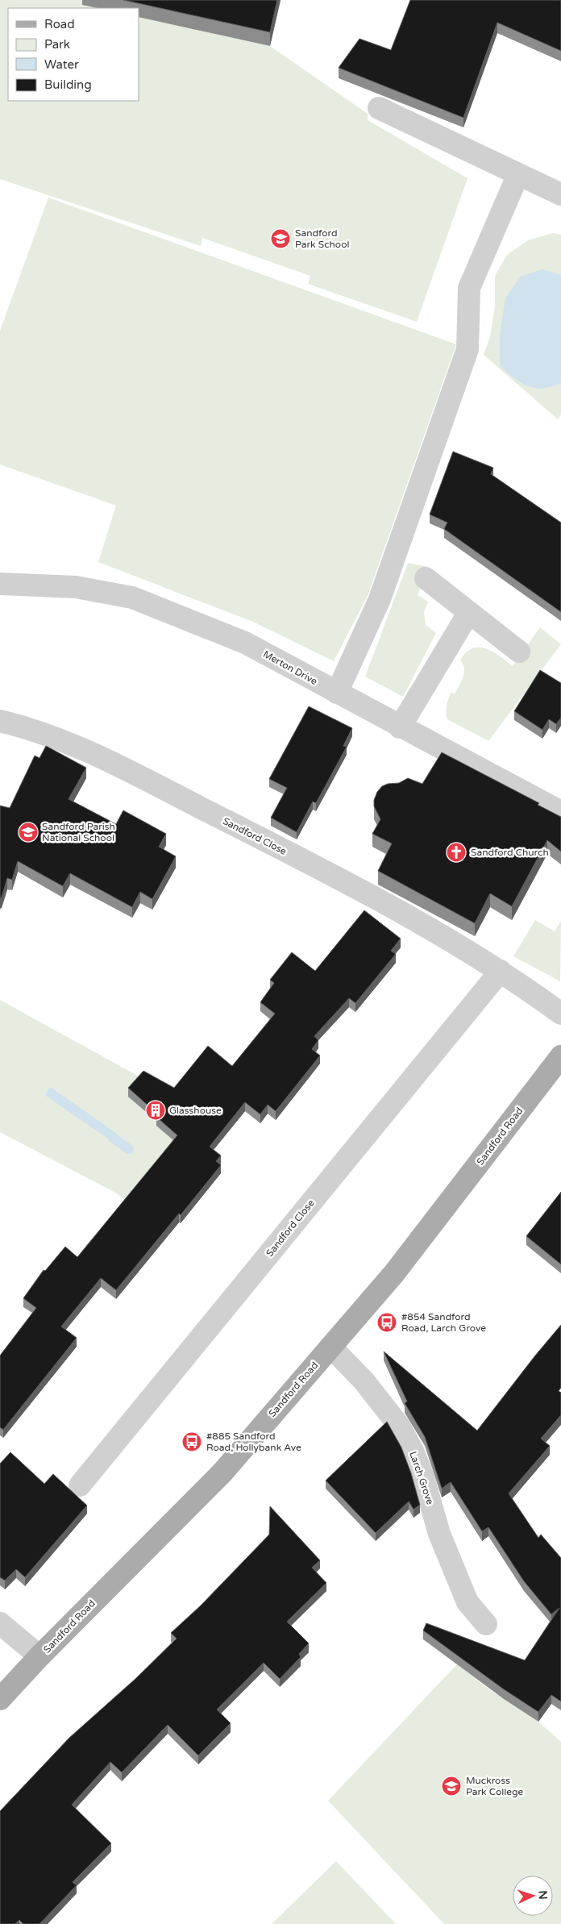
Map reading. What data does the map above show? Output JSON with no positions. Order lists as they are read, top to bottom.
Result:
{
  "streets": {
    "main road": ["Sandford Road"],
    "street": ["Merton Drive", "Sandford Close", "Larch Grove"]
  },
  "crossings": [
    ["Sandford Road", "Larch Grove"]
  ],
  "places": {
    "school or university": ["Sandford Park School", "Sandford Parish National School", "Muckross Park College"],
    "church": ["Sandford Church"],
    "building": ["Glasshouse"],
    "bus stop": ["#854 Sandford Road, Larch Grove", "#885 Sandford Road, Hollybank Ave"]
  },
  "legend": [
    "Road",
    "Park",
    "Water",
    "Building"
  ],
  "north": "right"
}
